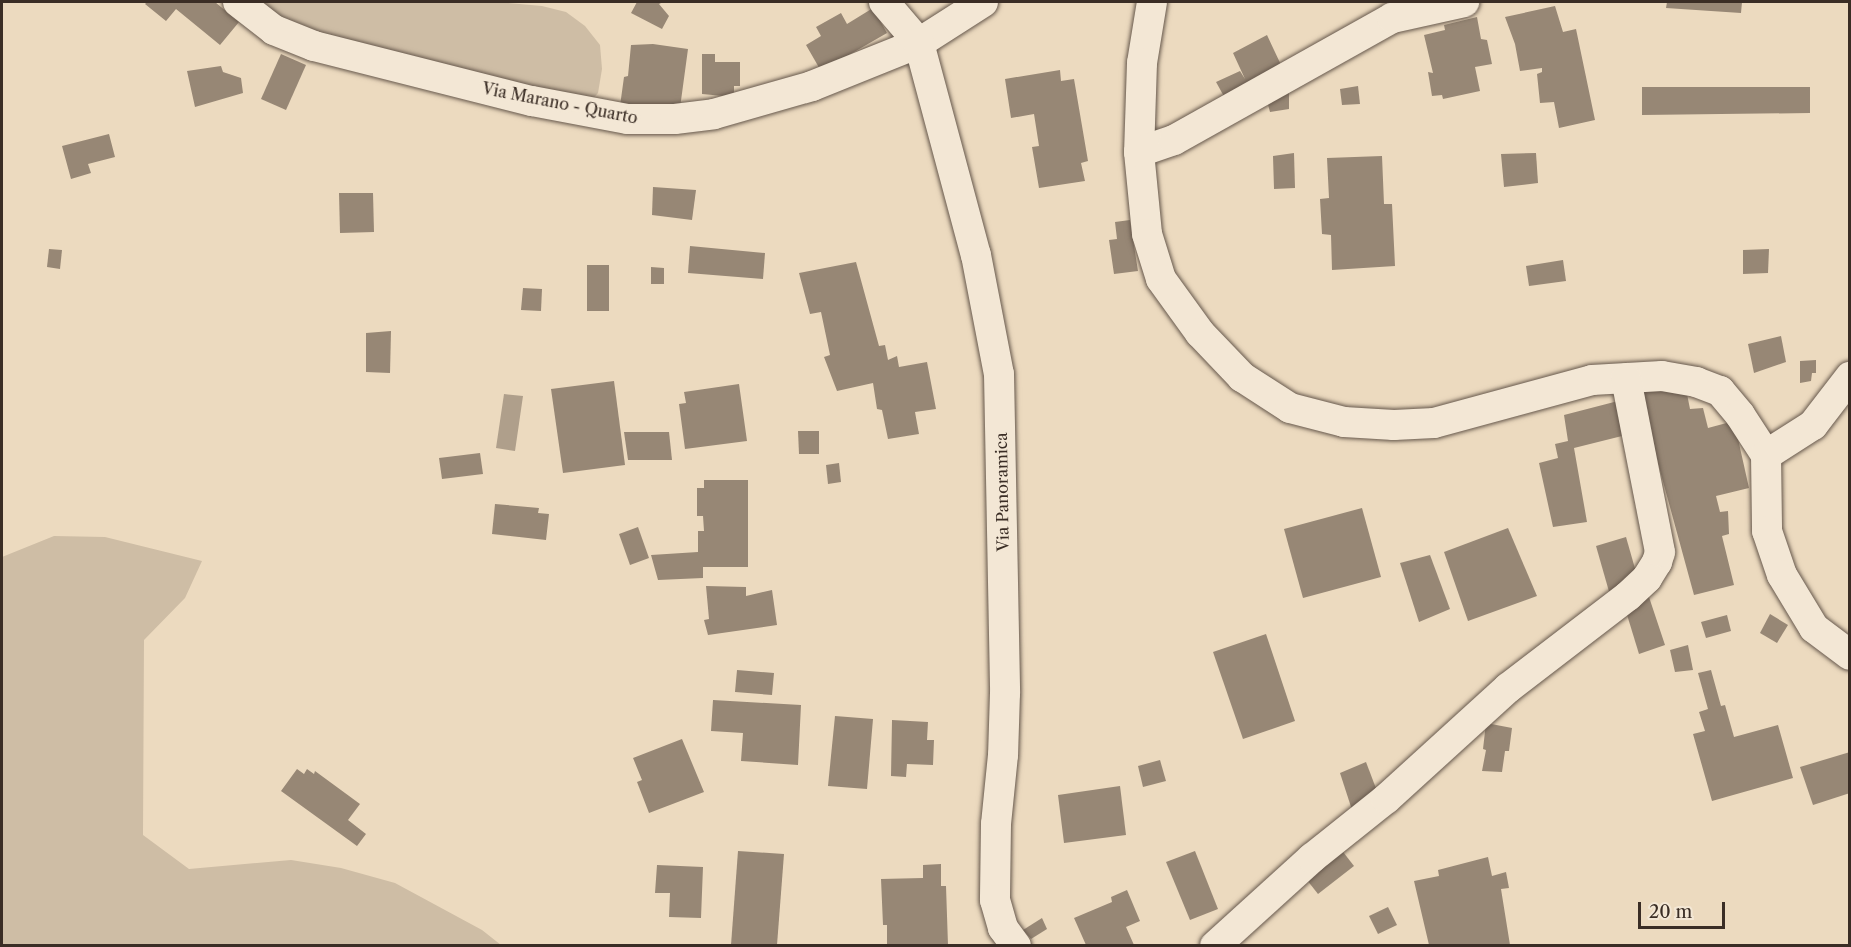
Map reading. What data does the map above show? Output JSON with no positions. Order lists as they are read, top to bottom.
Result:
{
  "streets": {
    "street": ["Via Marano - Quarto", "Via Panoramica"]
  },
  "crossings": [
    ["Via Marano - Quarto", "Via Panoramica"]
  ],
  "scale_bar": "20 m"
}
